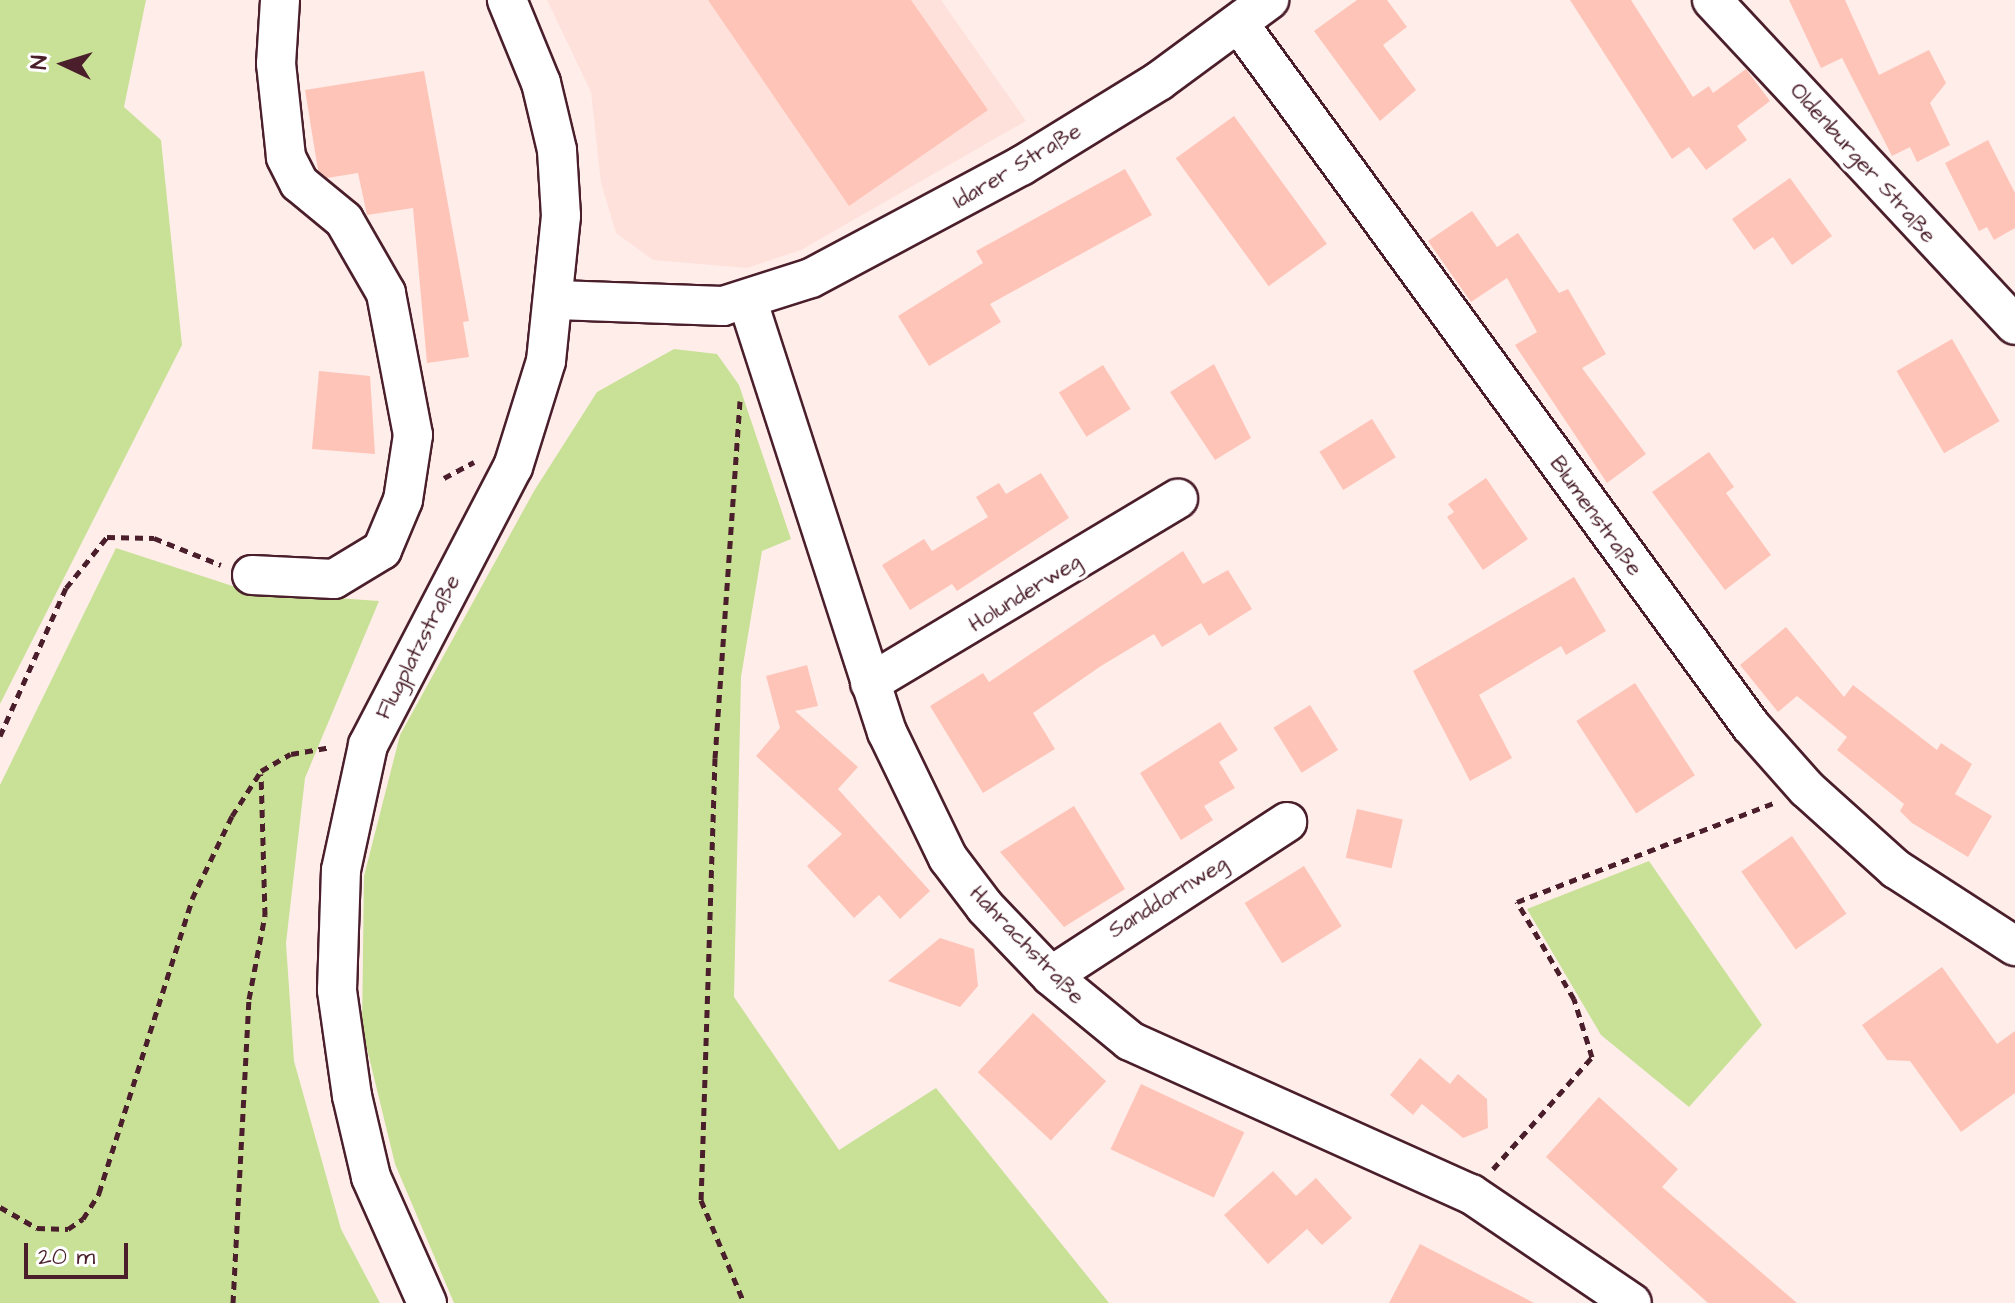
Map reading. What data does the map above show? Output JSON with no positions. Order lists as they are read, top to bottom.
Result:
{
  "streets": {
    "street": [
      "Oldenburger Straße",
      "Idarer Straße",
      "Blumenstraße",
      "Holunderweg",
      "Flugplatzstraße",
      "Sanddornweg",
      "Hahrachstraße"
    ]
  },
  "crossings": [
    ["Idarer Straße", "Blumenstraße"],
    ["Idarer Straße", "Hahrachstraße"],
    ["Holunderweg", "Hahrachstraße"],
    ["Sanddornweg", "Hahrachstraße"]
  ],
  "scale_bar": "20 m",
  "north": "left"
}
